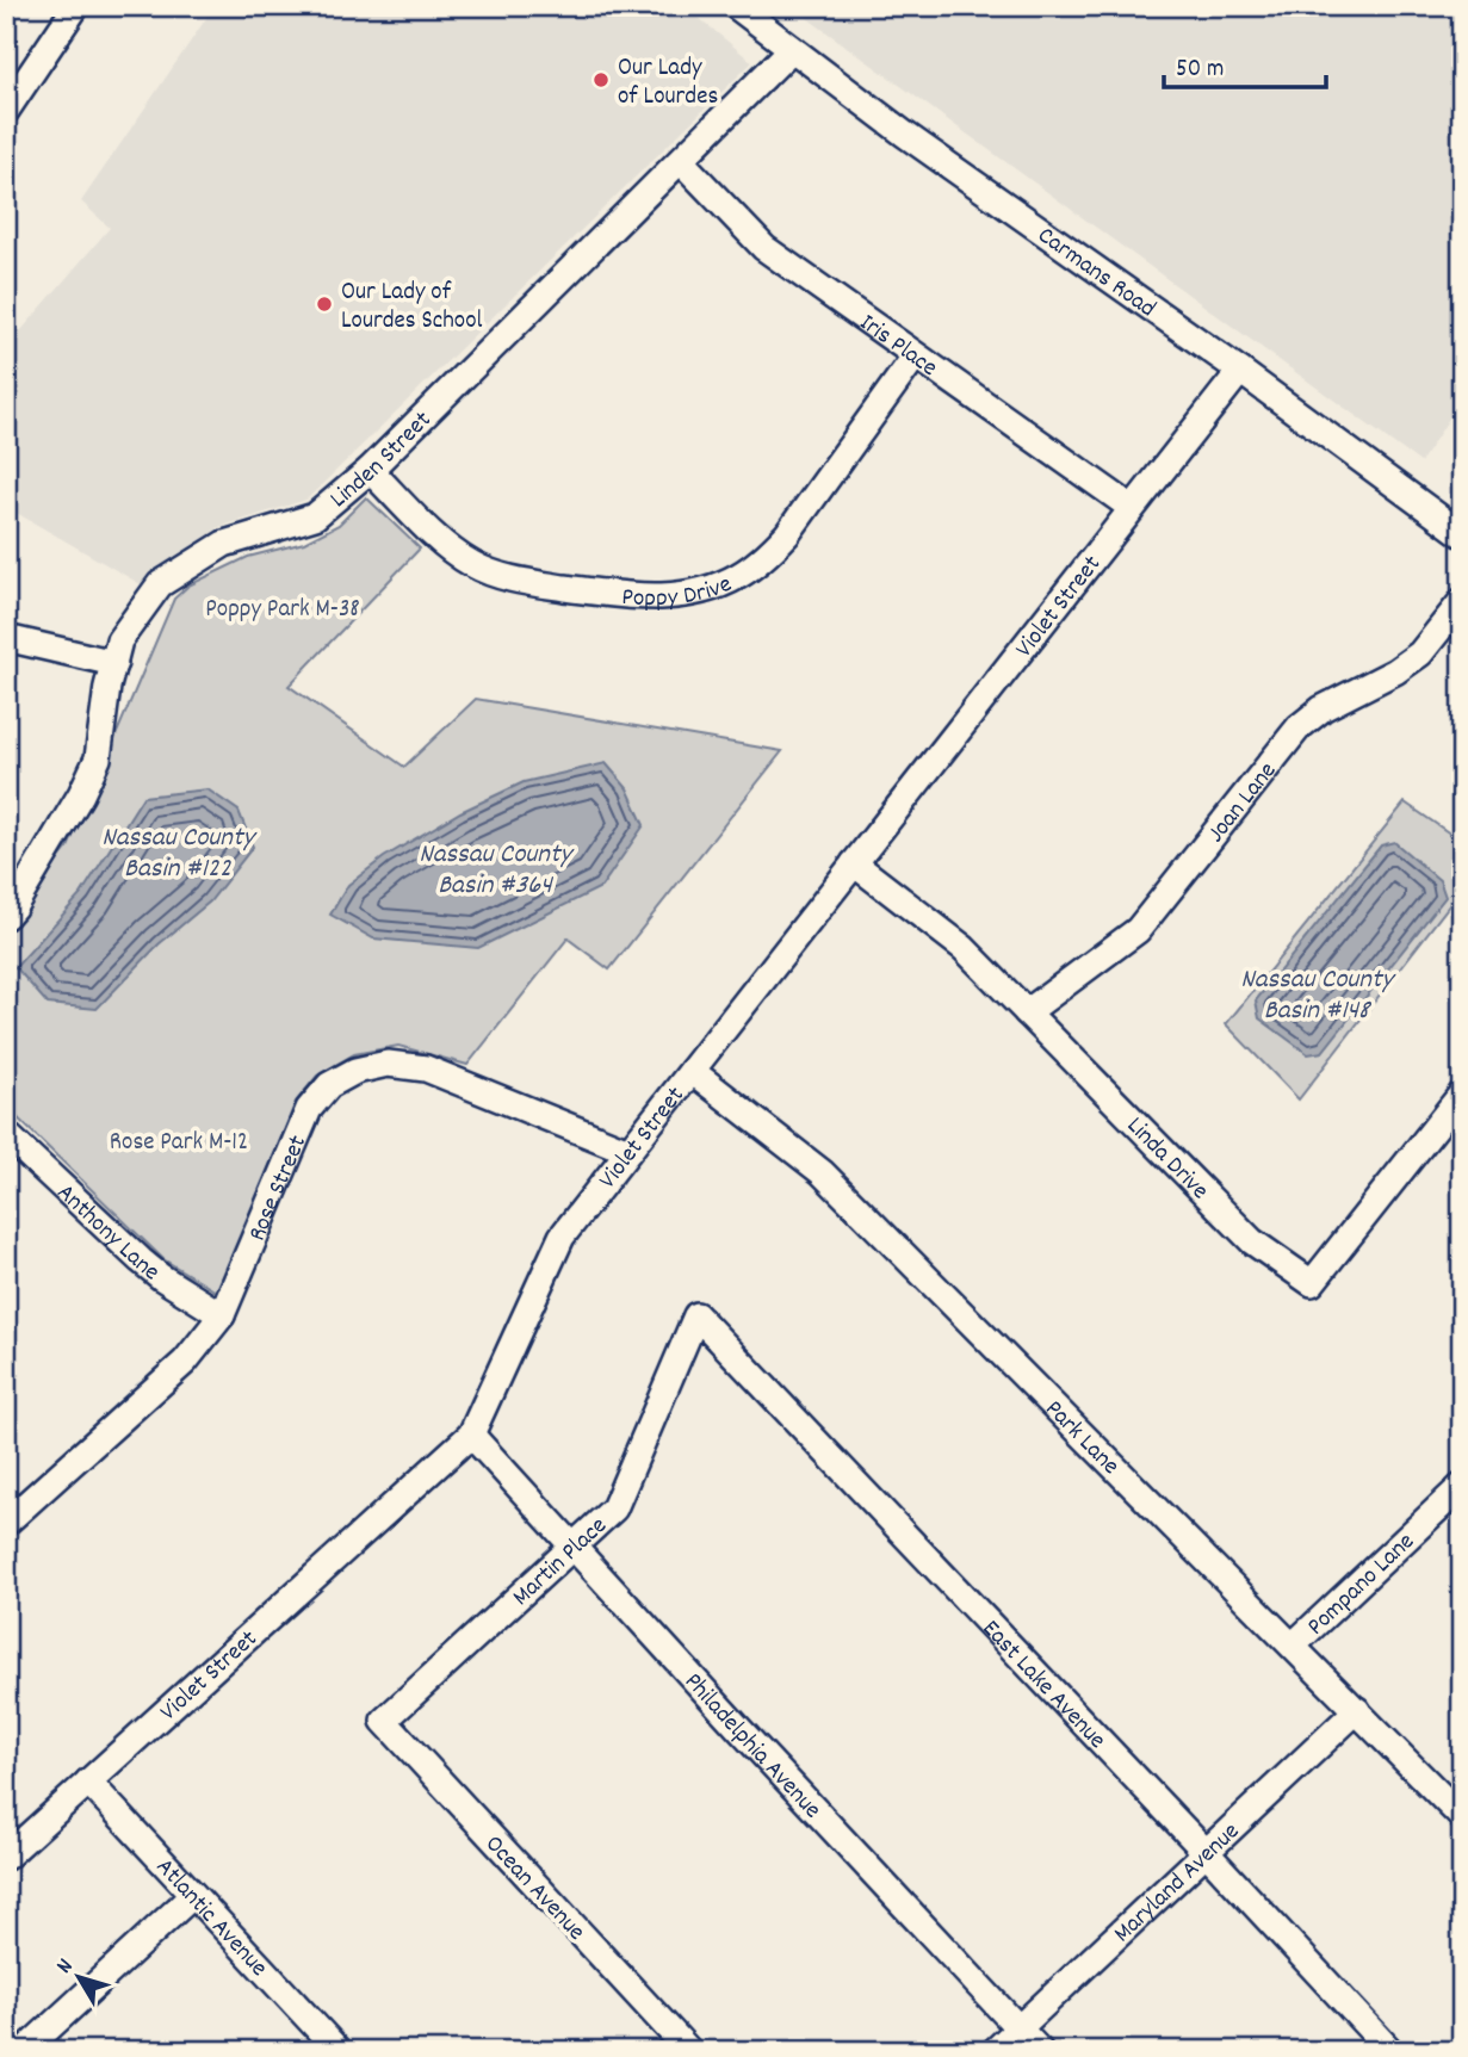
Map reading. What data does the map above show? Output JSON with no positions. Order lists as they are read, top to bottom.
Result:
{
  "streets": {
    "street": [
      "Carmans Road",
      "Iris Place",
      "Linden Street",
      "Poppy Drive",
      "Violet Street",
      "Joan Lane",
      "Linda Drive",
      "Rose Street",
      "Anthony Lane",
      "Park Lane",
      "Martin Place",
      "Pompano Lane",
      "East Lake Avenue",
      "Philadelphia Avenue",
      "Maryland Avenue",
      "Ocean Avenue",
      "Atlantic Avenue"
    ]
  },
  "crossings": [
    ["Carmans Road", "Linden Street"],
    ["Carmans Road", "Violet Street"],
    ["Iris Place", "Linden Street"],
    ["Iris Place", "Poppy Drive"],
    ["Iris Place", "Violet Street"],
    ["Linden Street", "Poppy Drive"],
    ["Violet Street", "Linda Drive"],
    ["Violet Street", "Rose Street"],
    ["Violet Street", "Park Lane"],
    ["Violet Street", "Philadelphia Avenue"],
    ["Violet Street", "Atlantic Avenue"],
    ["Joan Lane", "Linda Drive"],
    ["Rose Street", "Anthony Lane"],
    ["Park Lane", "Pompano Lane"],
    ["Park Lane", "Maryland Avenue"],
    ["Martin Place", "East Lake Avenue"],
    ["Martin Place", "Philadelphia Avenue"],
    ["Martin Place", "Ocean Avenue"],
    ["East Lake Avenue", "Maryland Avenue"],
    ["Philadelphia Avenue", "Maryland Avenue"]
  ],
  "water": ["Nassau County Basin #122", "Nassau County Basin #364", "Nassau County Basin #148"],
  "parks": ["Poppy Park M-38", "Rose Park M-12"],
  "places": ["Our Lady of Lourdes", "Our Lady of Lourdes School"],
  "scale_bar": "50 m",
  "north": "top left"
}
